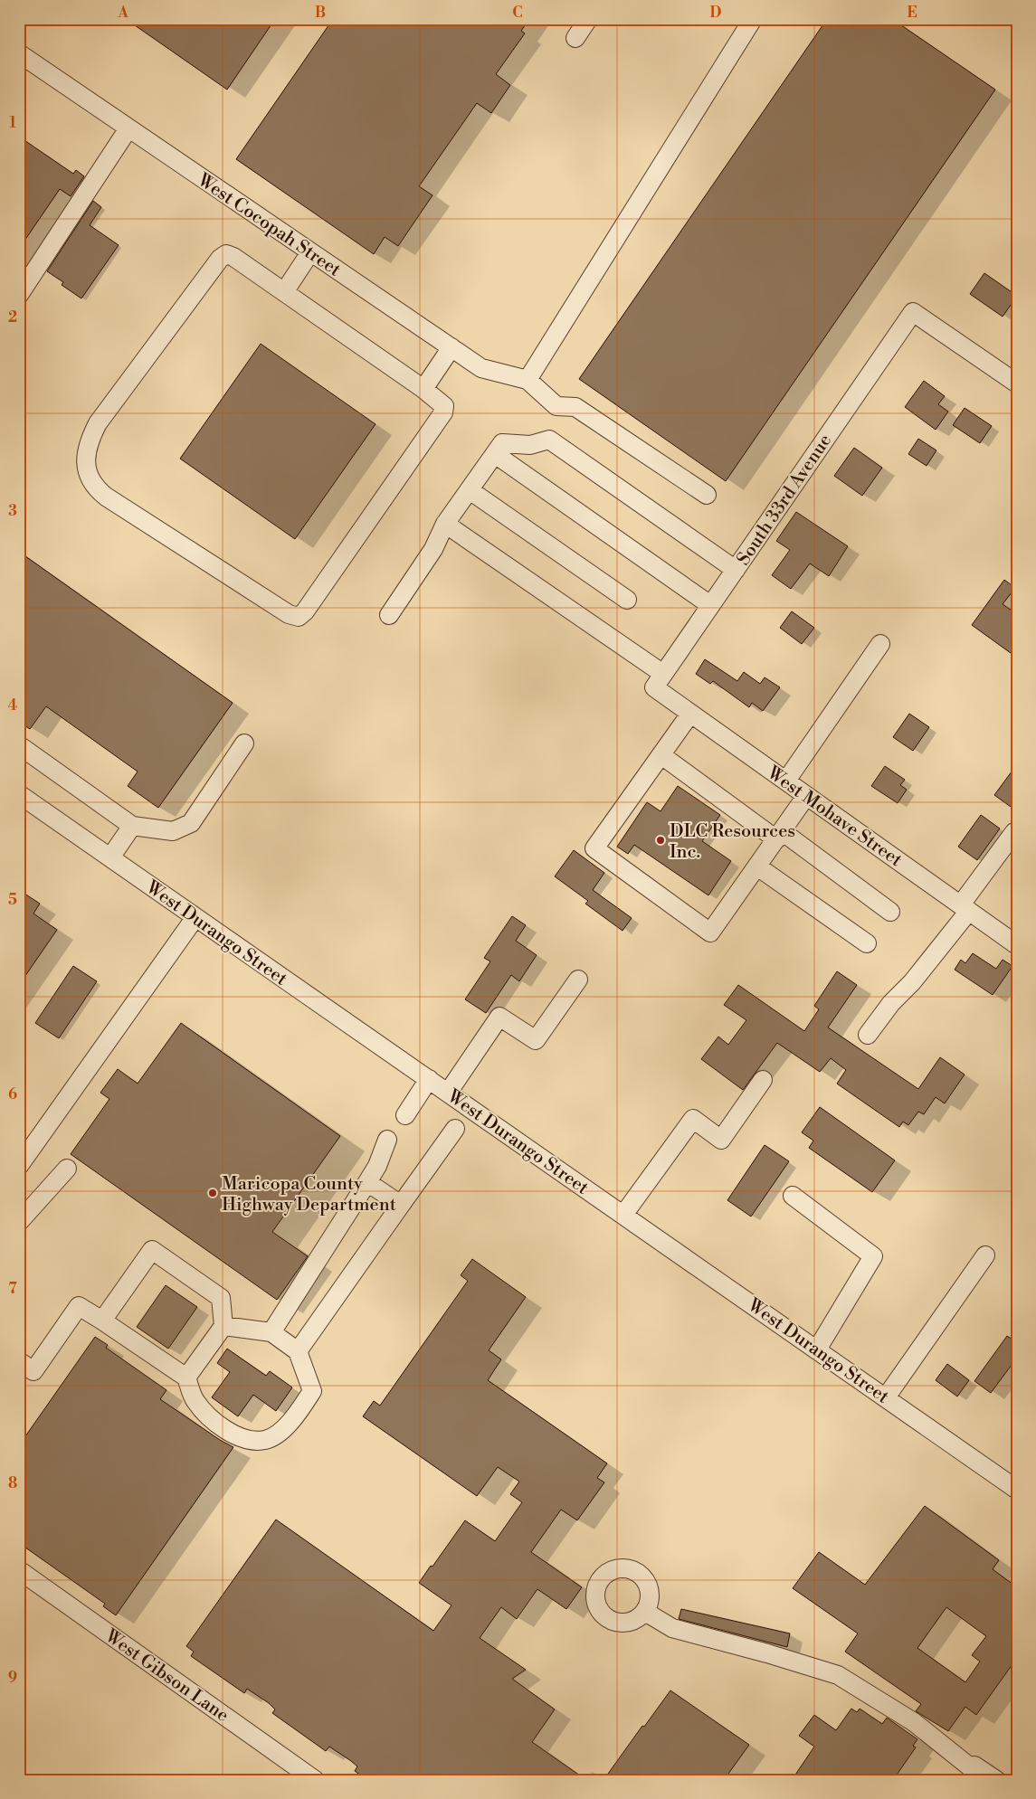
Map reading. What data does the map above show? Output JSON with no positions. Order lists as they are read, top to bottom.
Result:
{
  "streets": {
    "street": [
      "West Cocopah Street",
      "South 33rd Avenue",
      "West Mohave Street",
      "West Durango Street",
      "West Gibson Lane"
    ]
  },
  "crossings": [
    ["South 33rd Avenue", "West Mohave Street"]
  ],
  "places": ["DLC Resources Inc.", "Maricopa County Highway Department"],
  "grid": {
    "columns": [
      "A",
      "B",
      "C",
      "D",
      "E"
    ],
    "rows": [
      "1",
      "2",
      "3",
      "4",
      "5",
      "6",
      "7",
      "8",
      "9"
    ]
  }
}
